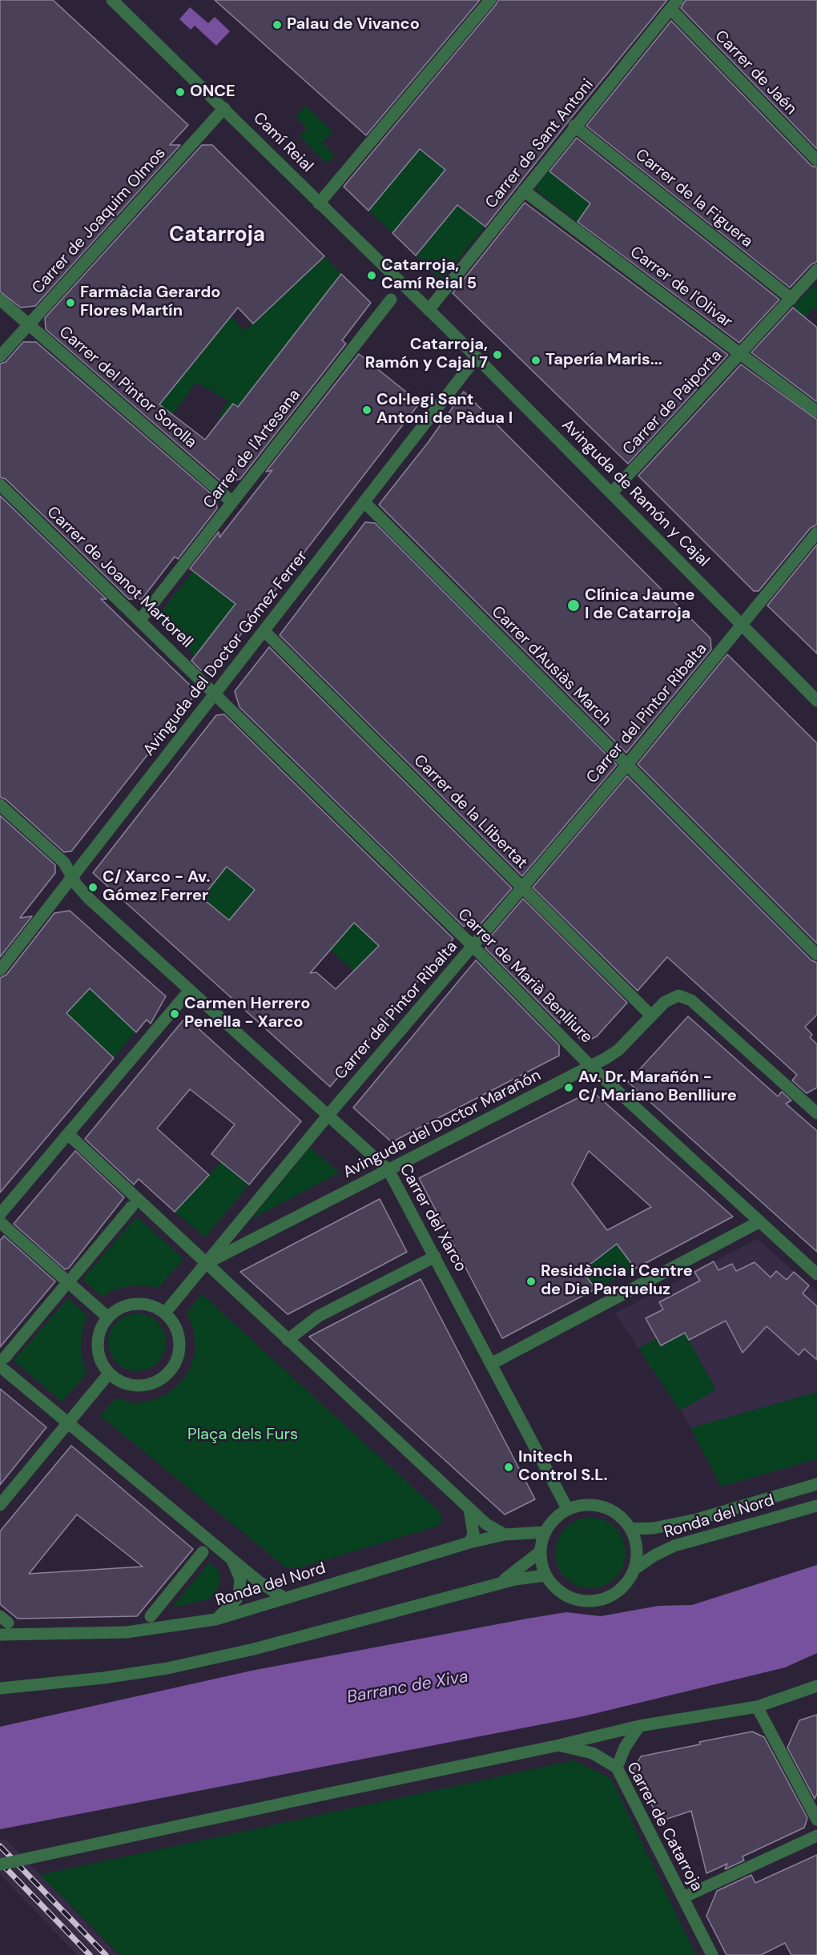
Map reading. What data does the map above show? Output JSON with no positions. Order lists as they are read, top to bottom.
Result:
{
  "streets": {
    "street": [
      "Carrer de Jaén",
      "Camí Reial",
      "Carrer de Sant Antoni",
      "Carrer de la Figuera",
      "Carrer de Joaquim Olmos",
      "Carrer de l'Olivar",
      "Carrer del Pintor Sorolla",
      "Carrer de Paiporta",
      "Carrer de l'Artesana",
      "Avinguda de Ramón y Cajal",
      "Carrer de Joanot Martorell",
      "Avinguda del Doctor Gómez Ferrer",
      "Carrer d'Ausiàs March",
      "Carrer del Pintor Ribalta",
      "Carrer de la Llibertat",
      "Carrer de Marià Benlliure",
      "Avinguda del Doctor Marañón",
      "Carrer del Xarco",
      "Ronda del Nord",
      "Carrer de Catarroja"
    ]
  },
  "crossings": [
    ["Carrer de Jaén", "Carrer de Sant Antoni"],
    ["Camí Reial", "Carrer de Sant Antoni"],
    ["Camí Reial", "Carrer de Joaquim Olmos"],
    ["Camí Reial", "Avinguda de Ramón y Cajal"],
    ["Carrer de Sant Antoni", "Carrer de la Figuera"],
    ["Carrer de Sant Antoni", "Carrer de l'Olivar"],
    ["Carrer de Sant Antoni", "Avinguda de Ramón y Cajal"],
    ["Carrer de la Figuera", "Carrer de Paiporta"],
    ["Carrer de Joaquim Olmos", "Carrer del Pintor Sorolla"],
    ["Carrer de l'Olivar", "Carrer de Paiporta"],
    ["Carrer del Pintor Sorolla", "Carrer de l'Artesana"],
    ["Carrer de Paiporta", "Avinguda de Ramón y Cajal"],
    ["Carrer de l'Artesana", "Carrer de Joanot Martorell"],
    ["Avinguda de Ramón y Cajal", "Avinguda del Doctor Gómez Ferrer"],
    ["Avinguda de Ramón y Cajal", "Carrer del Pintor Ribalta"],
    ["Carrer de Joanot Martorell", "Avinguda del Doctor Gómez Ferrer"],
    ["Carrer de Joanot Martorell", "Carrer de Marià Benlliure"],
    ["Avinguda del Doctor Gómez Ferrer", "Carrer d'Ausiàs March"],
    ["Avinguda del Doctor Gómez Ferrer", "Carrer de la Llibertat"],
    ["Avinguda del Doctor Gómez Ferrer", "Carrer de Marià Benlliure"],
    ["Avinguda del Doctor Gómez Ferrer", "Carrer del Xarco"],
    ["Carrer d'Ausiàs March", "Carrer del Pintor Ribalta"],
    ["Carrer del Pintor Ribalta", "Carrer de la Llibertat"],
    ["Carrer del Pintor Ribalta", "Carrer de Marià Benlliure"],
    ["Carrer del Pintor Ribalta", "Avinguda del Doctor Marañón"],
    ["Carrer del Pintor Ribalta", "Carrer del Xarco"],
    ["Carrer de la Llibertat", "Avinguda del Doctor Marañón"],
    ["Carrer de Marià Benlliure", "Avinguda del Doctor Marañón"],
    ["Avinguda del Doctor Marañón", "Carrer del Xarco"],
    ["Carrer del Xarco", "Ronda del Nord"]
  ],
  "districts": ["Catarroja"],
  "water": ["Barranc de Xiva"],
  "parks": ["Plaça dels Furs"],
  "places": [
    "Palau de Vivanco",
    "ONCE",
    "Catarroja, Camí Reial 5",
    "Farmàcia Gerardo Flores Martín",
    "Catarroja, Ramón y Cajal 7",
    "Tapería Maris...",
    "Col·legi Sant Antoni de Pàdua I",
    "Clínica Jaume I de Catarroja",
    "C/ Xarco - Av. Gómez Ferrer",
    "Carmen Herrero Penella - Xarco",
    "Av. Dr. Marañón - C/ Mariano Benlliure",
    "Residència i Centre de Dia Parqueluz",
    "Initech Control S.L."
  ]
}
